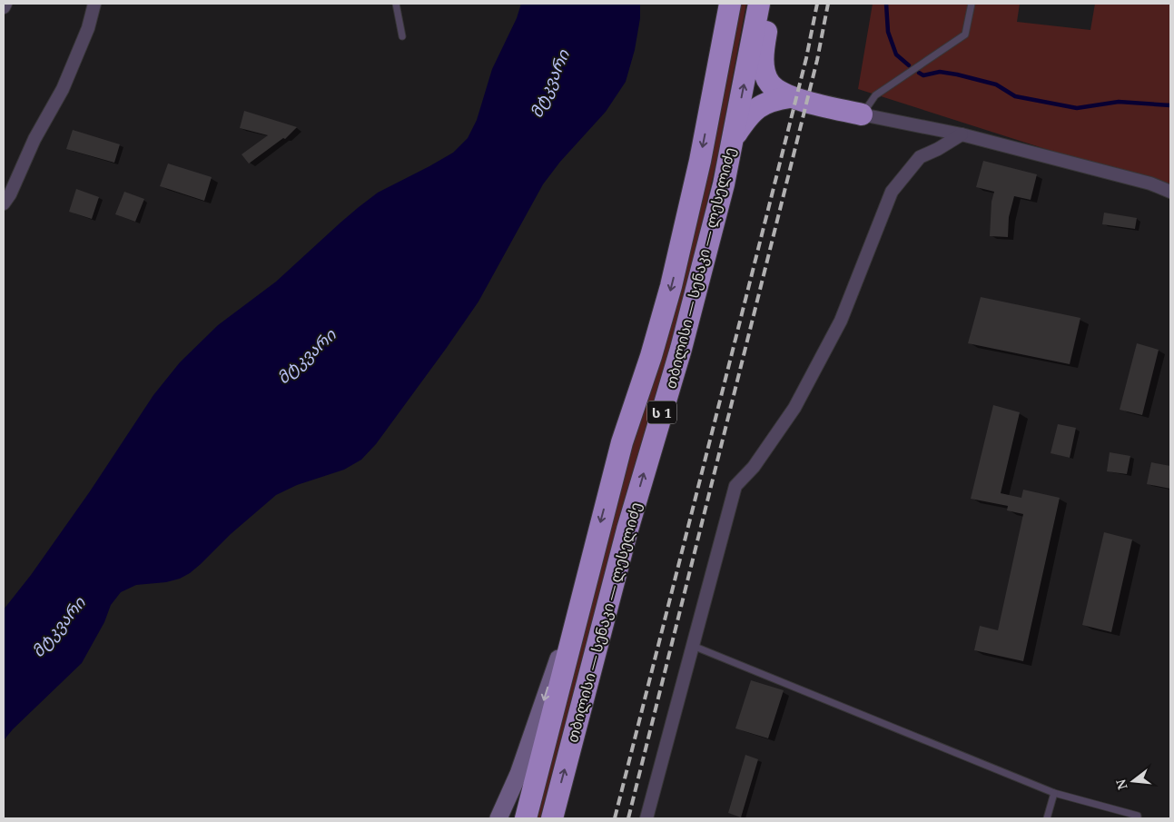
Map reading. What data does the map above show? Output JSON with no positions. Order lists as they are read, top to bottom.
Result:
{
  "streets": {
    "highway": ["თბილისი — სენაკი — ლესელიძე", "ს 1"]
  },
  "water": ["მტკვარი"],
  "north": "left"
}
